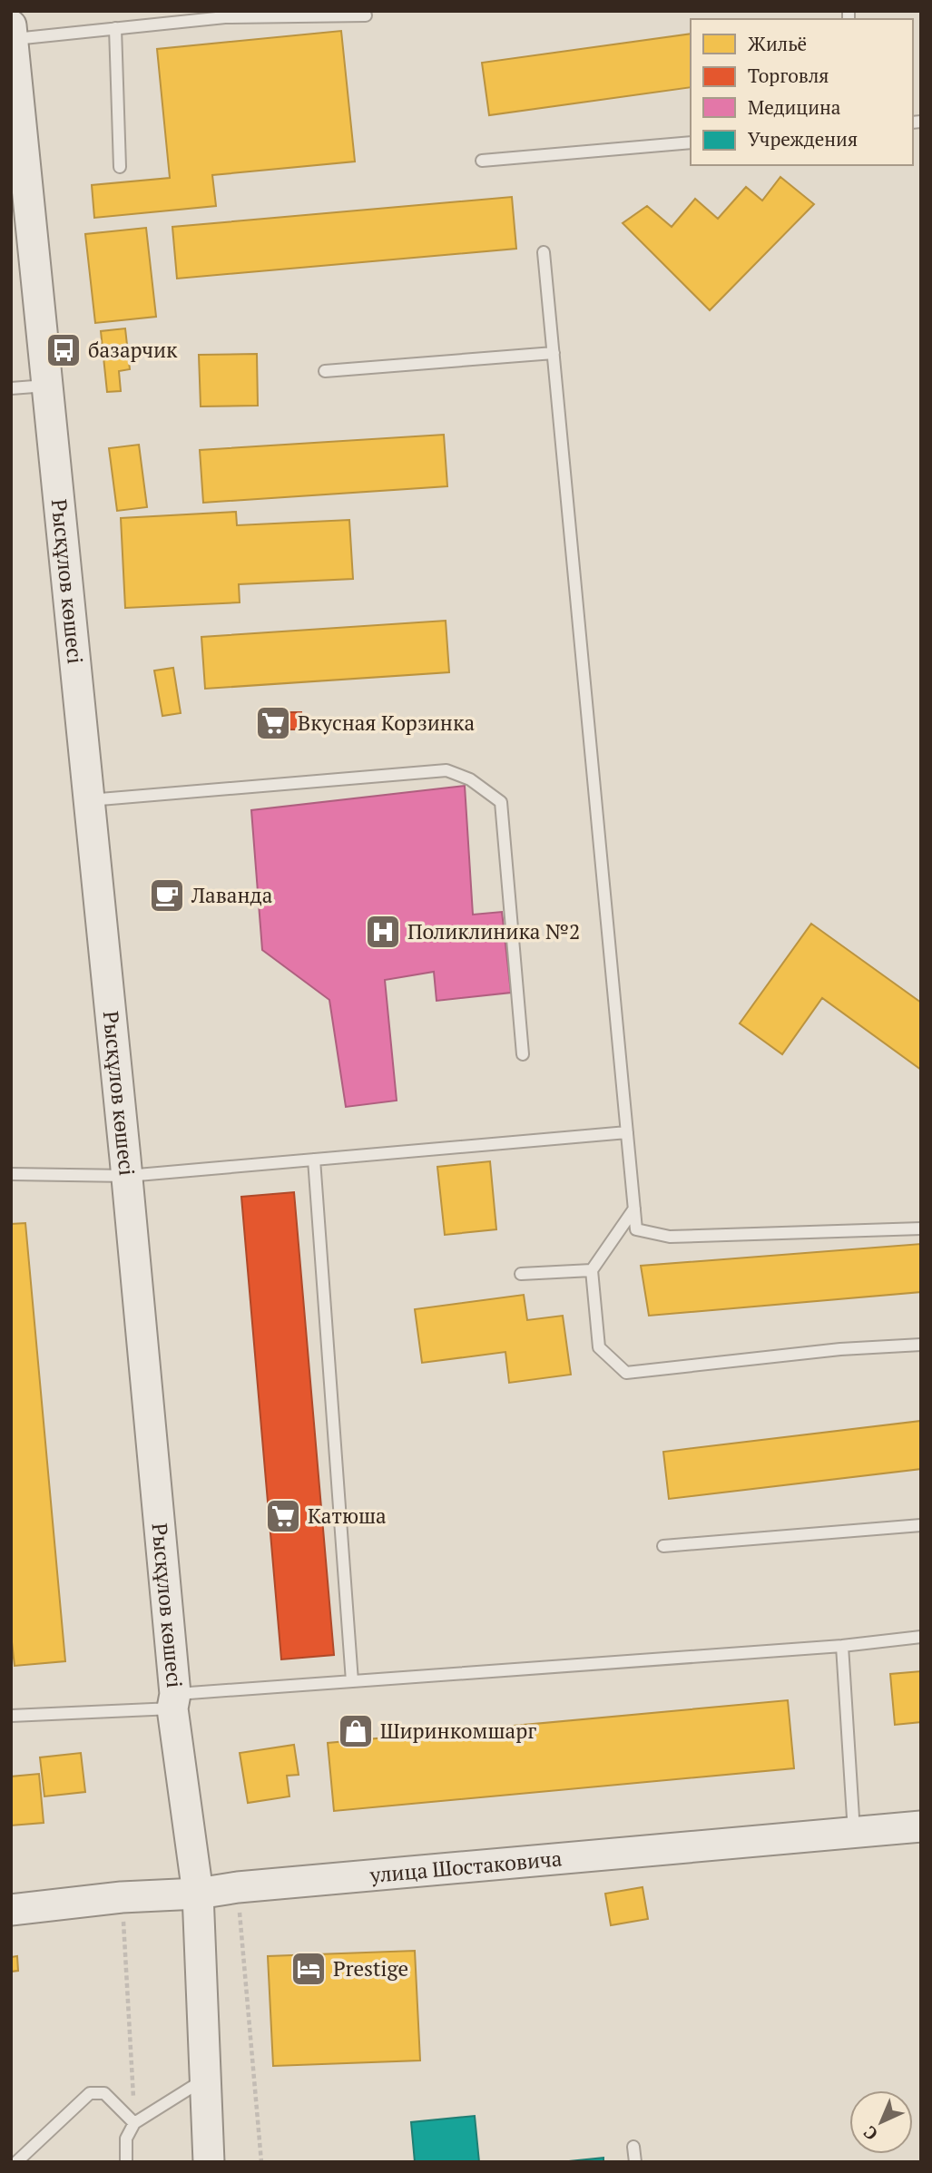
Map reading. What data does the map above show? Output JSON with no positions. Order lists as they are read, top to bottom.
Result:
{
  "streets": {
    "street": ["Рысқұлов көшесі", "улица Шостаковича"]
  },
  "crossings": [
    ["Рысқұлов көшесі", "улица Шостаковича"]
  ],
  "places": {
    "bus stop": ["базарчик"],
    "supermarket": ["Вкусная Корзинка", "Катюша"],
    "cafe": ["Лаванда"],
    "hospital": ["Поликлиника №2"],
    "shop": ["Ширинкомшарг"],
    "hotel": ["Prestige"]
  },
  "legend": [
    "Жильё",
    "Торговля",
    "Медицина",
    "Учреждения"
  ],
  "north": "bottom left"
}
